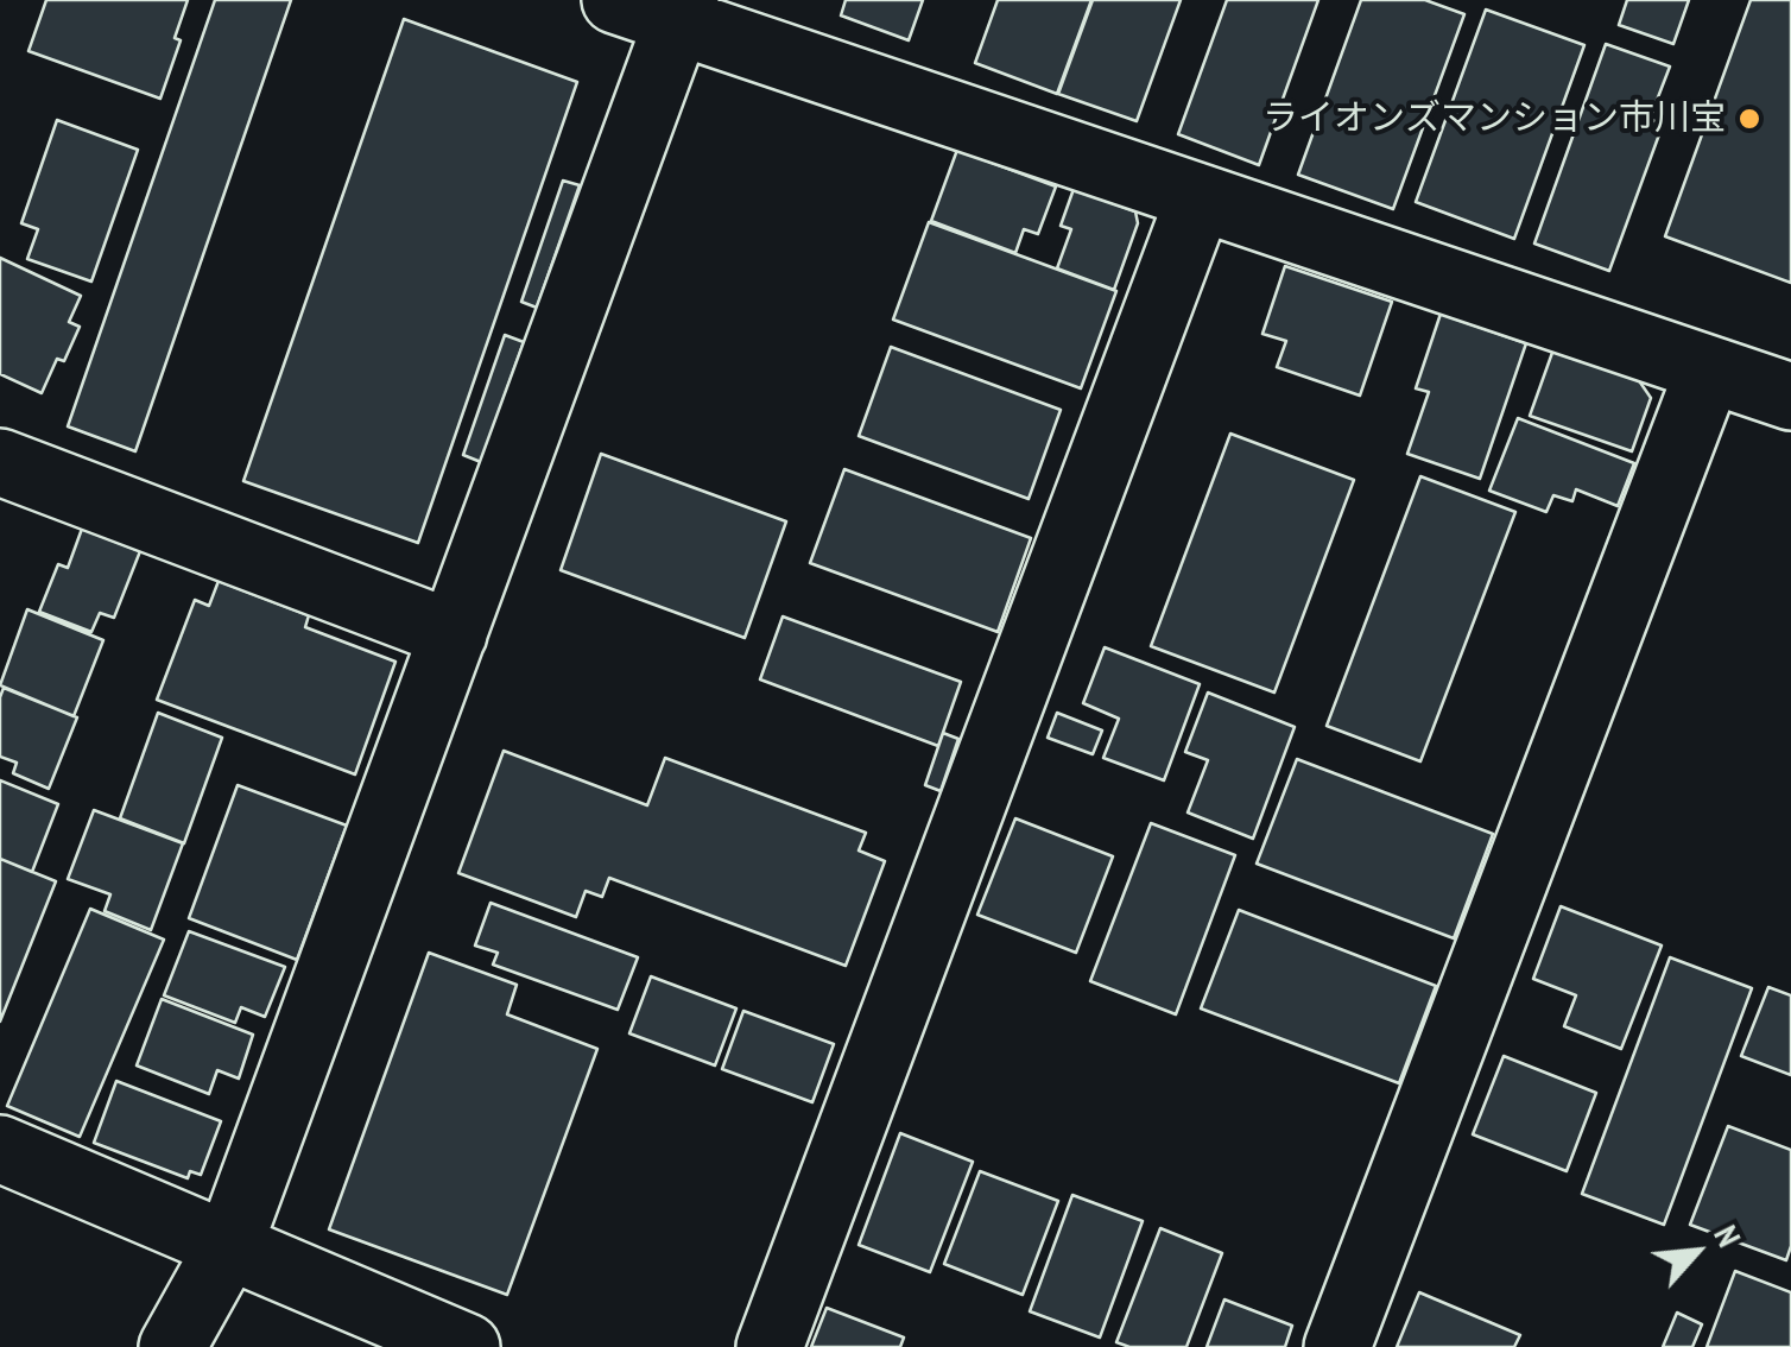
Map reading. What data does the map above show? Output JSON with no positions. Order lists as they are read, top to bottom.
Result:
{
  "places": ["ライオンズマンション市川宝"],
  "north": "top right"
}
